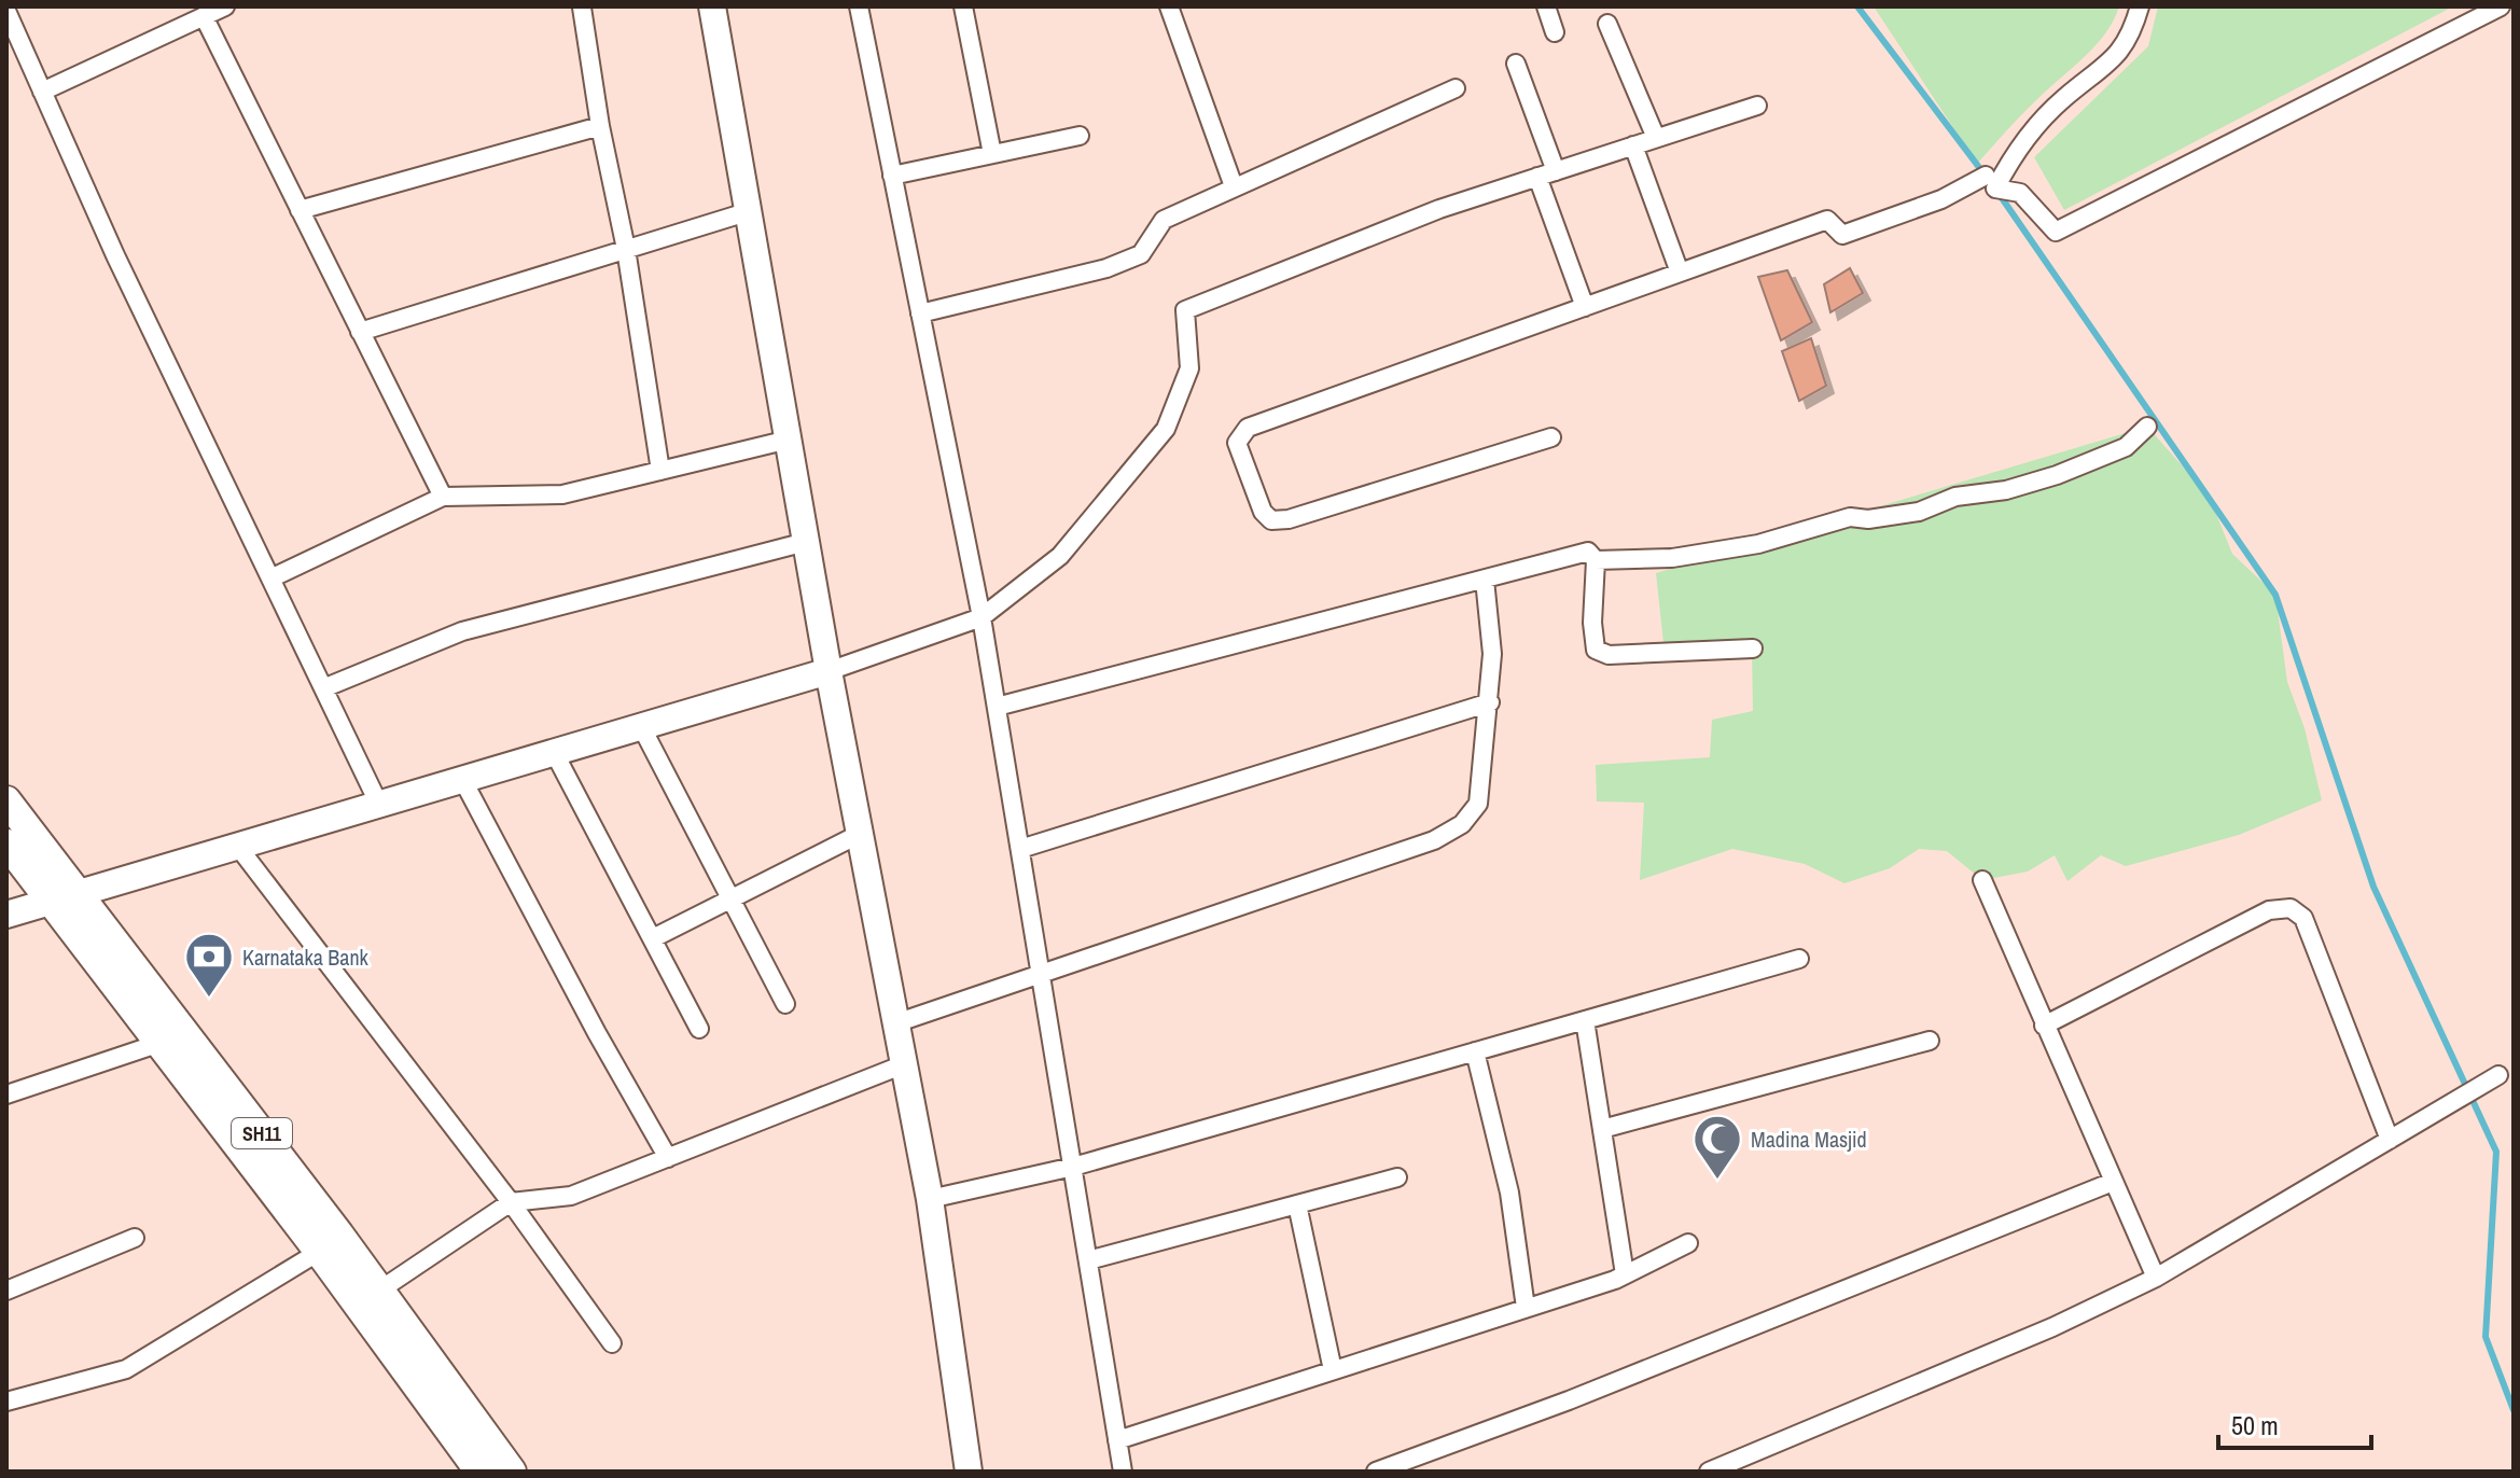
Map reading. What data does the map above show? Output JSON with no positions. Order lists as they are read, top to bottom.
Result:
{
  "streets": {
    "main road": ["SH11"]
  },
  "places": {
    "bank": ["Karnataka Bank"],
    "mosque": ["Madina Masjid"]
  },
  "scale_bar": "50 m"
}
